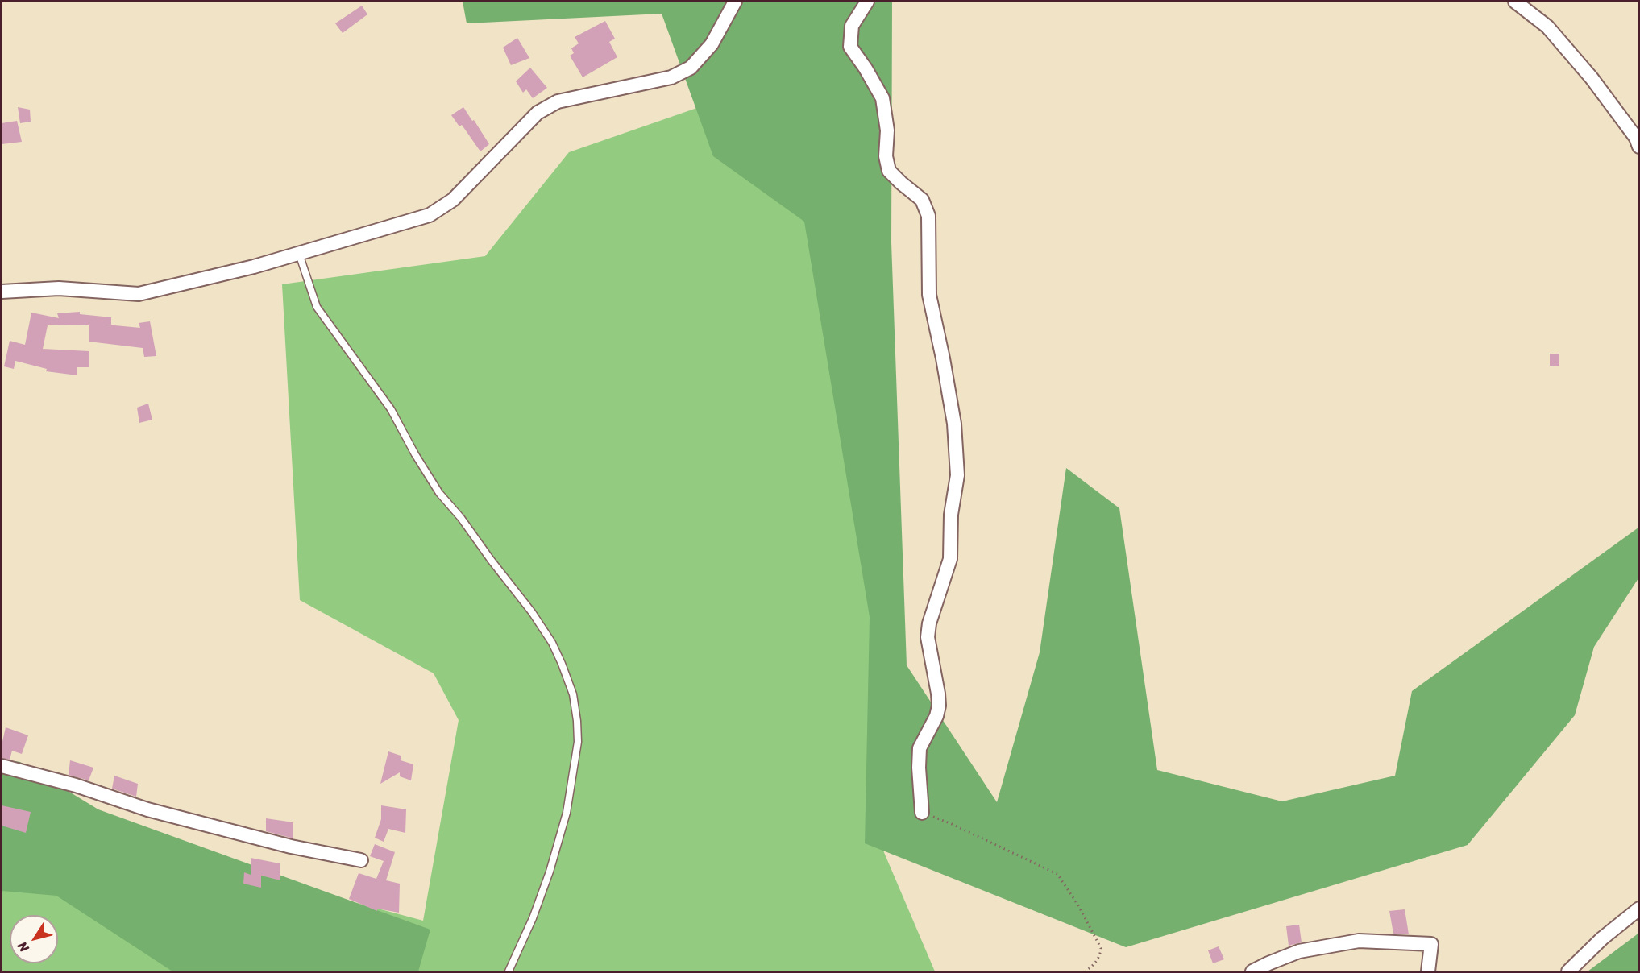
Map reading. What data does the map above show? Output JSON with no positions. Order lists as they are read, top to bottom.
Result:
{
  "north": "bottom left"
}
